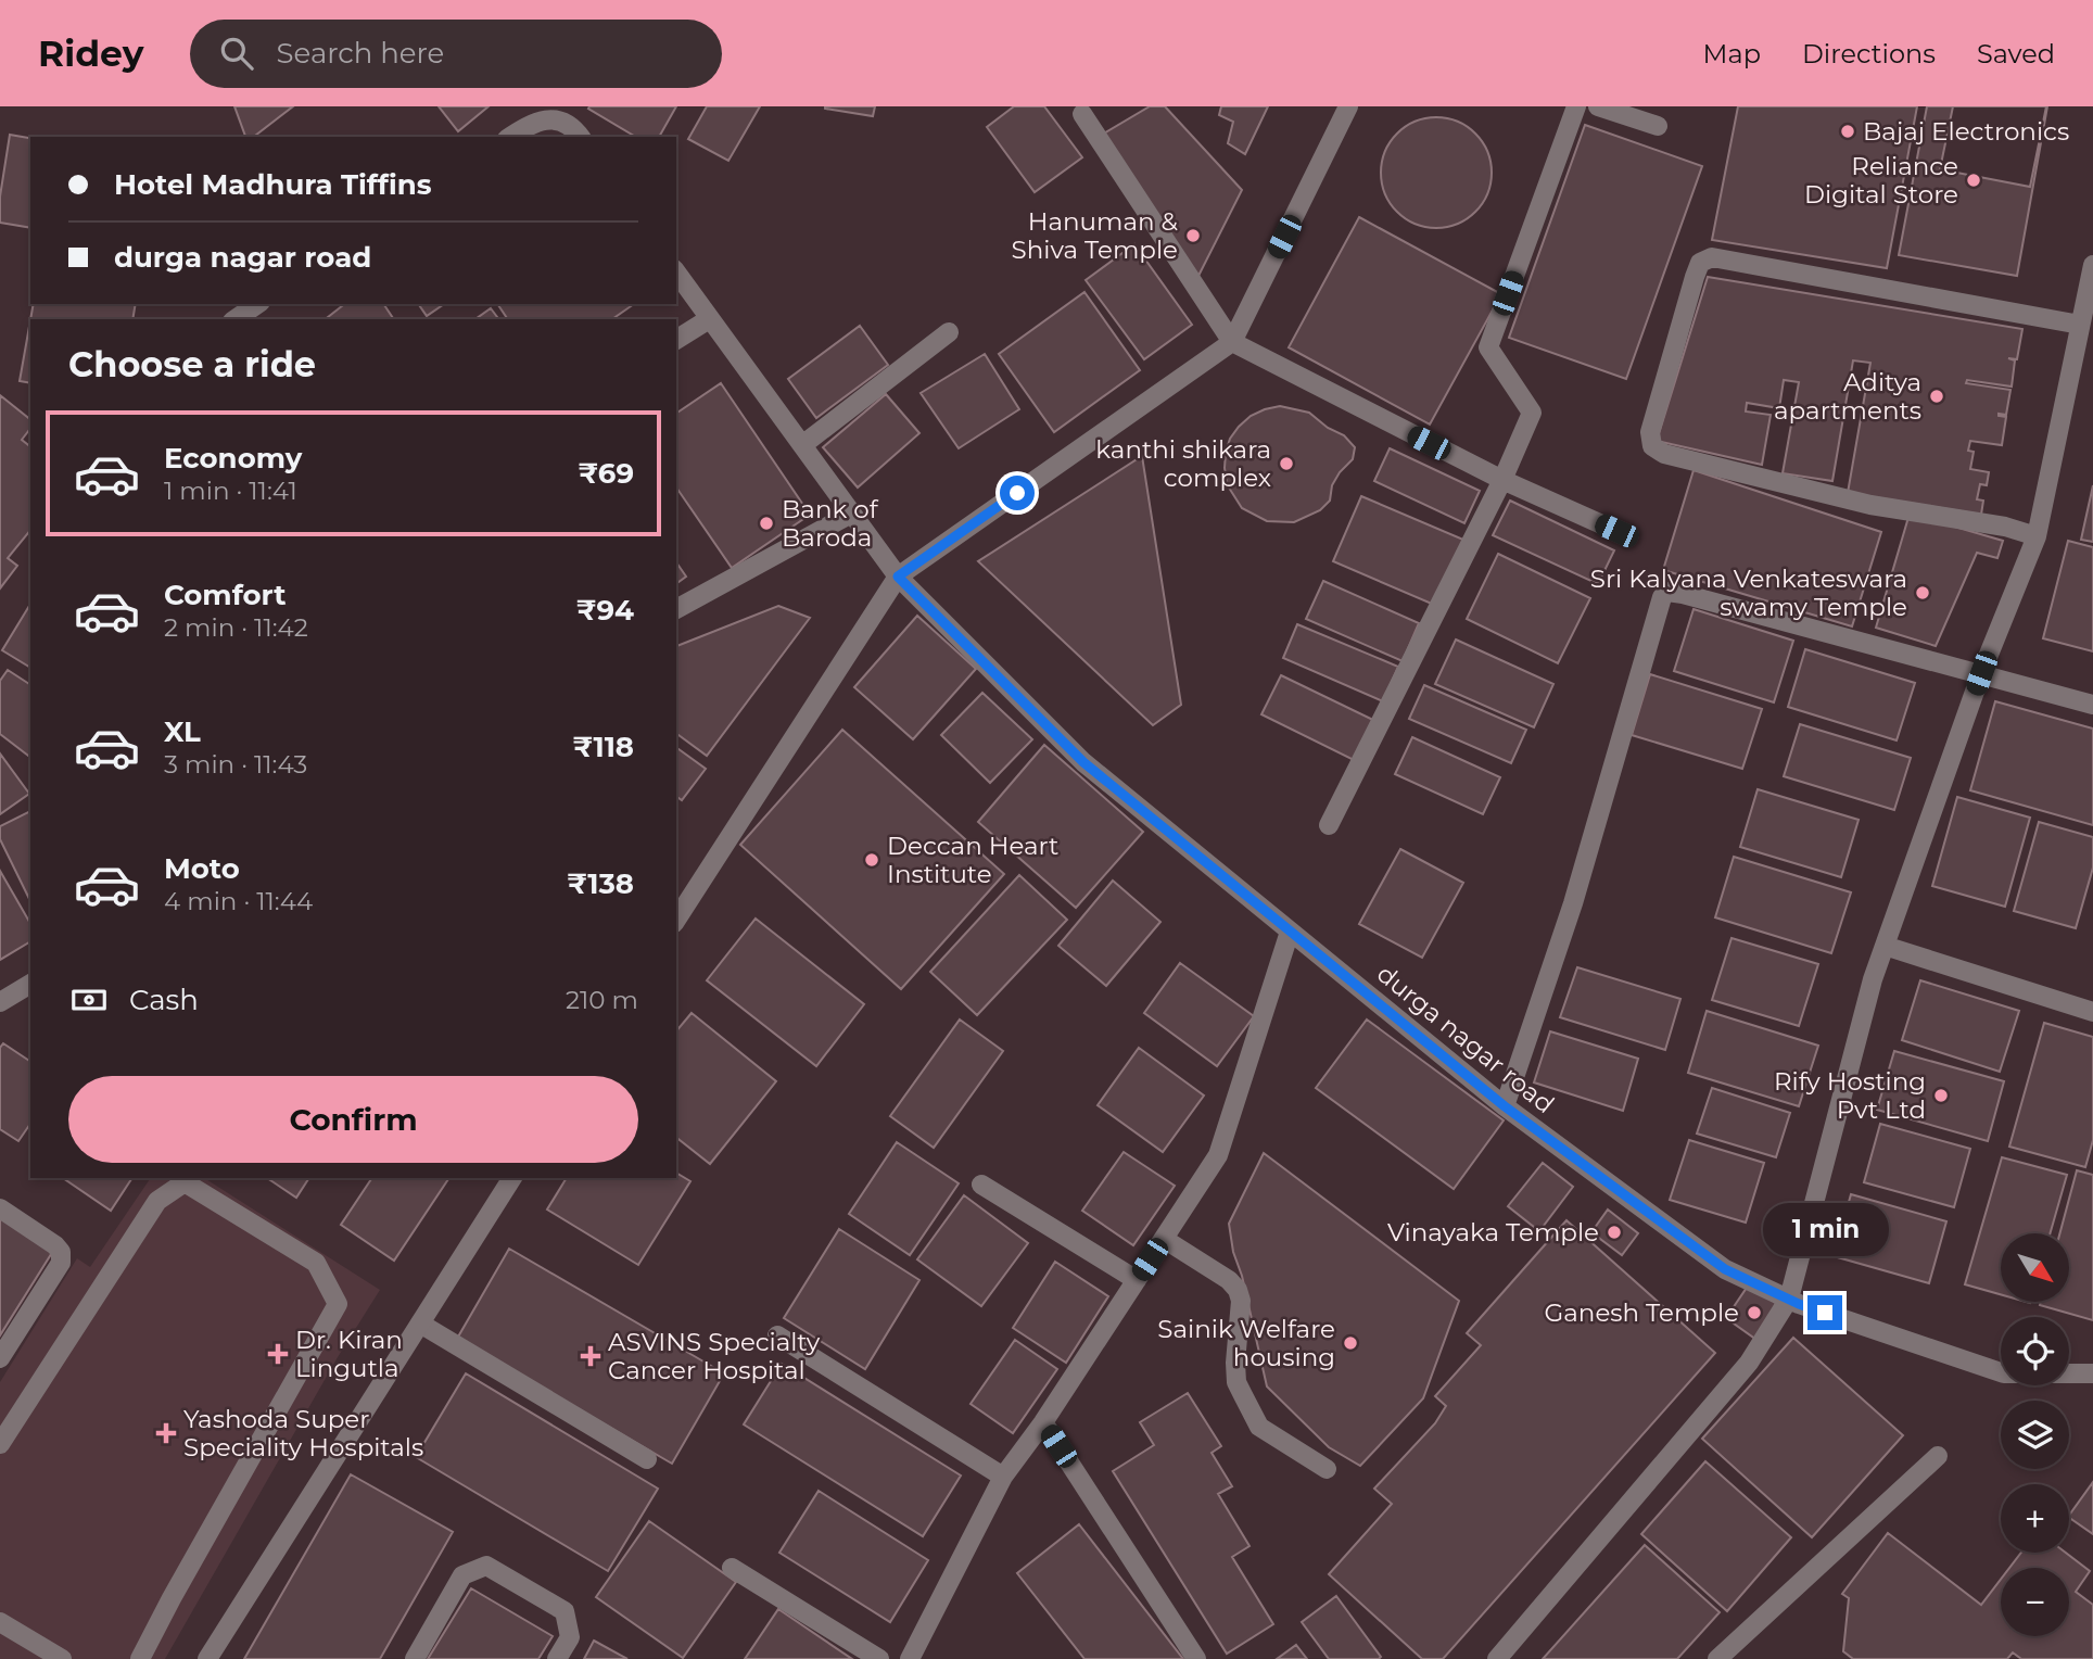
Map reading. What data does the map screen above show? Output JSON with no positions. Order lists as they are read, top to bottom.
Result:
{
  "streets": {
    "street": ["durga nagar road"]
  },
  "places": {
    "other": [
      "Bajaj Electronics",
      "Reliance Digital Store",
      "Hanuman & Shiva Temple",
      "Aditya apartments",
      "kanthi shikara complex",
      "Bank of Baroda",
      "Sri Kalyana Venkateswara swamy Temple",
      "Deccan Heart Institute",
      "Rify Hosting Pvt Ltd",
      "Vinayaka Temple",
      "Ganesh Temple",
      "Sainik Welfare housing"
    ],
    "health": ["Dr. Kiran Lingutla", "ASVINS Specialty Cancer Hospital", "Yashoda Super Speciality Hospitals"]
  },
  "north": "bottom right",
  "page": {
    "header": "Ridey",
    "search": "Search here",
    "nav": ["Map", "Directions", "Saved"],
    "banner": ["Hotel Madhura Tiffins", "durga nagar road"],
    "heading": "Choose a ride",
    "list": [
      {
        "name": "Economy",
        "note": "1 min · 11:41",
        "value": "₹69"
      },
      {
        "name": "Comfort",
        "note": "2 min · 11:42",
        "value": "₹94"
      },
      {
        "name": "XL",
        "note": "3 min · 11:43",
        "value": "₹118"
      },
      {
        "name": "Moto",
        "note": "4 min · 11:44",
        "value": "₹138"
      }
    ],
    "pay": ["Cash", "210 m"],
    "buttons": "Confirm",
    "bubble": "1 min",
    "map_buttons": ["+", "−"]
  }
}
